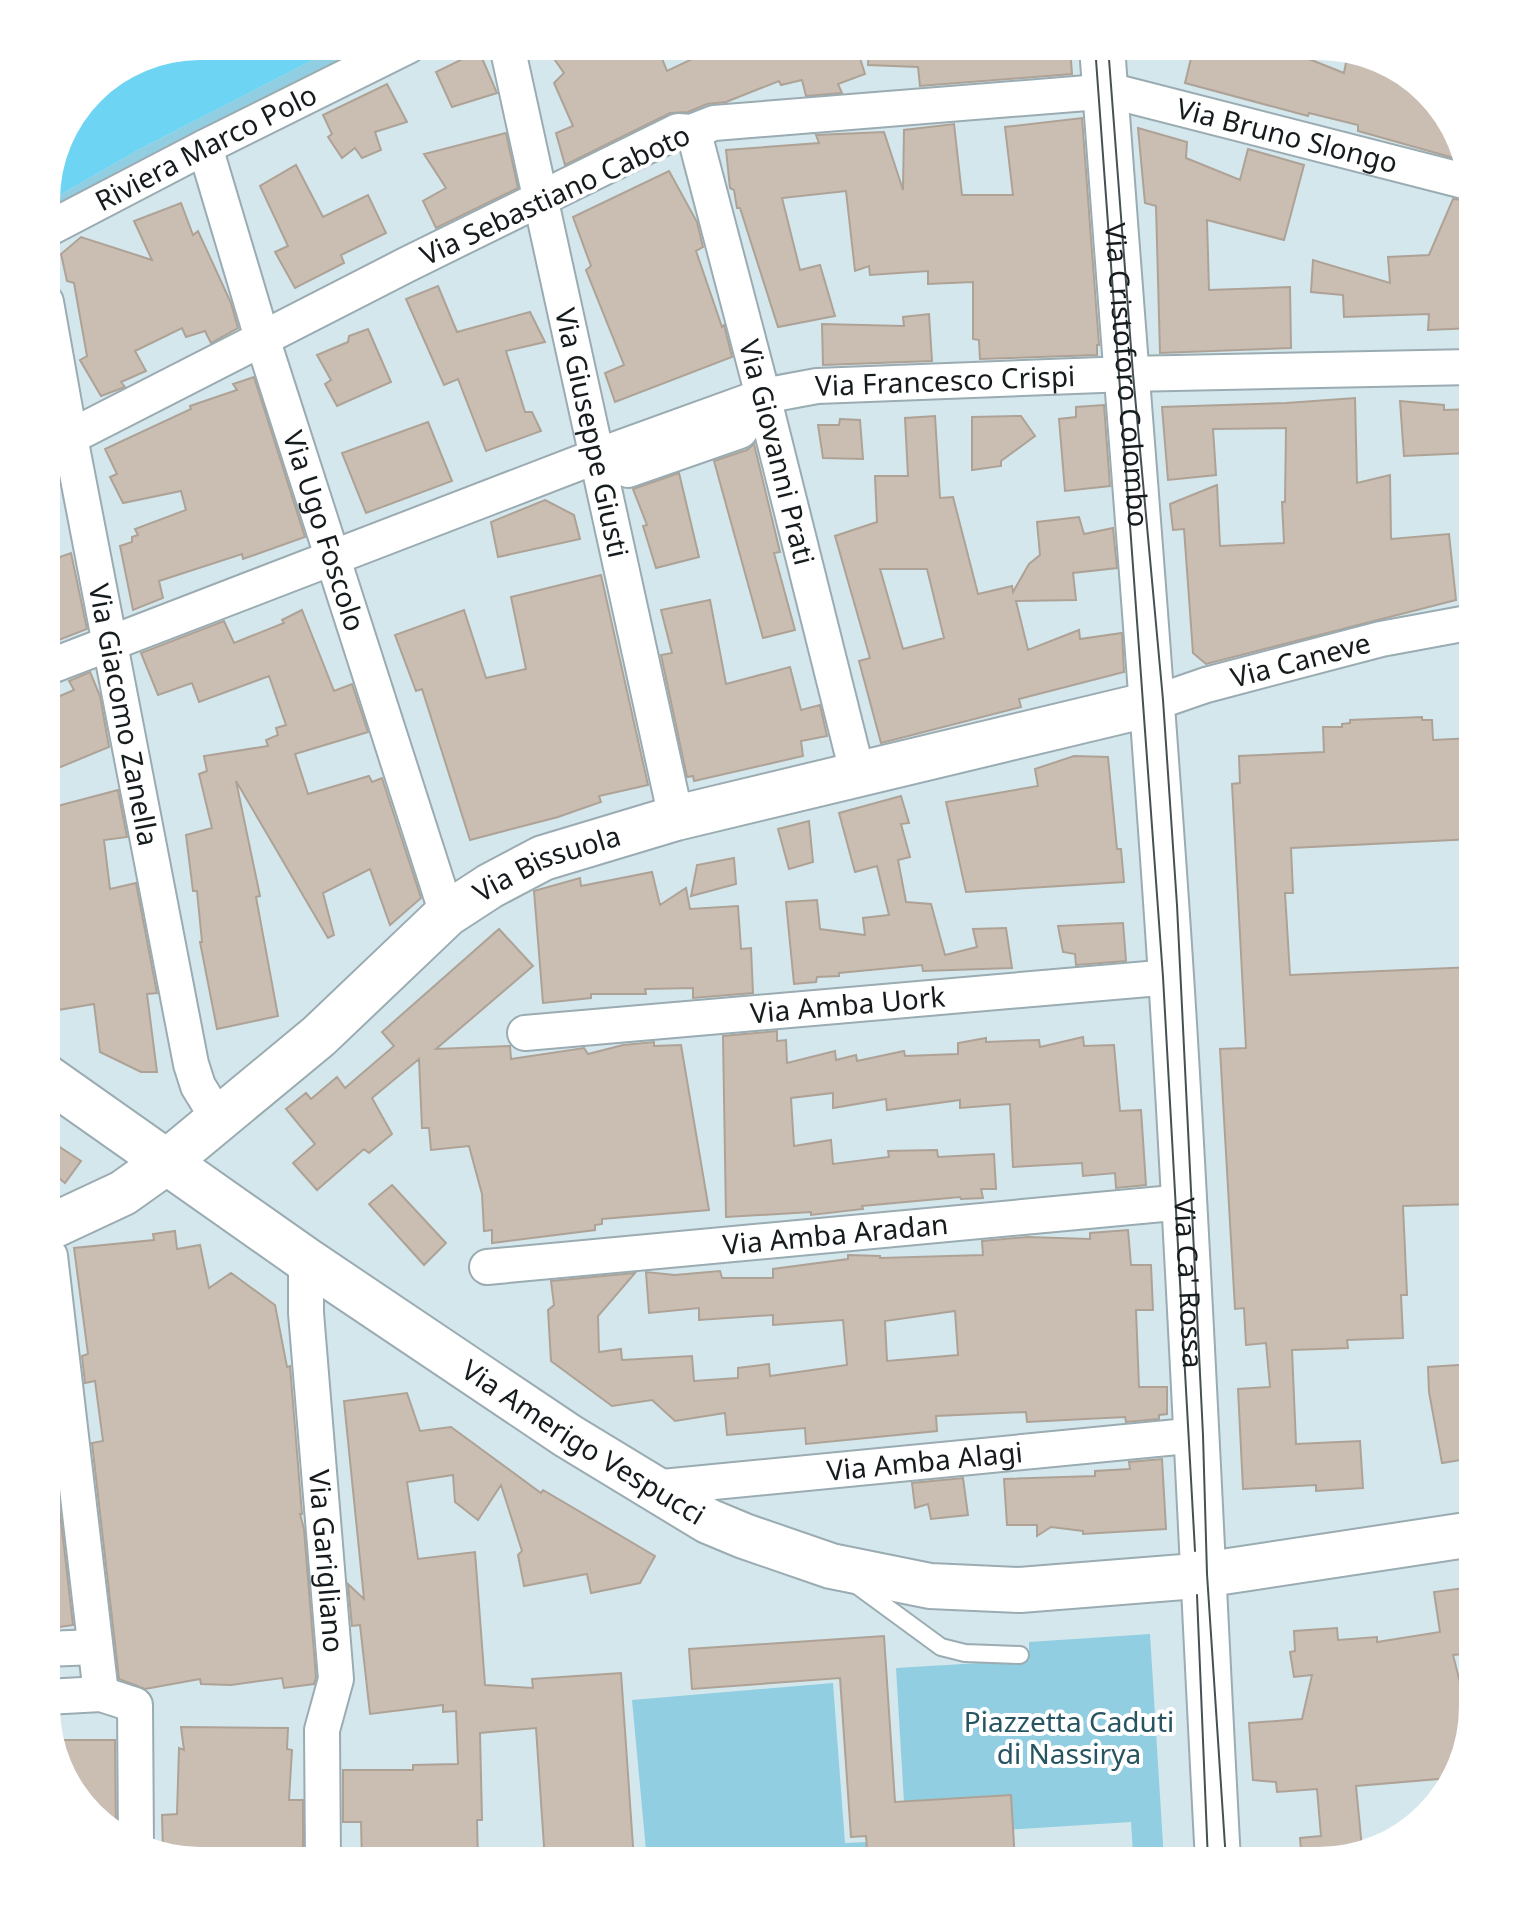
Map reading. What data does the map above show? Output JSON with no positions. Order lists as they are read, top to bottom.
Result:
{
  "streets": {
    "street": [
      "Via Bruno Slongo",
      "Riviera Marco Polo",
      "Via Sebastiano Caboto",
      "Via Cristoforo Colombo",
      "Via Francesco Crispi",
      "Via Giuseppe Giusti",
      "Via Giovanni Prati",
      "Via Ugo Foscolo",
      "Via Caneve",
      "Via Giacomo Zanella",
      "Via Bissuola",
      "Via Amba Uork",
      "Via Amba Aradan",
      "Via Ca' Rossa",
      "Via Amerigo Vespucci",
      "Via Amba Alagi",
      "Via Garigliano"
    ]
  },
  "crossings": [
    ["Via Bruno Slongo", "Via Sebastiano Caboto"],
    ["Via Bruno Slongo", "Via Cristoforo Colombo"],
    ["Riviera Marco Polo", "Via Ugo Foscolo"],
    ["Via Sebastiano Caboto", "Via Cristoforo Colombo"],
    ["Via Sebastiano Caboto", "Via Giuseppe Giusti"],
    ["Via Sebastiano Caboto", "Via Giovanni Prati"],
    ["Via Sebastiano Caboto", "Via Ugo Foscolo"],
    ["Via Cristoforo Colombo", "Via Francesco Crispi"],
    ["Via Cristoforo Colombo", "Via Caneve"],
    ["Via Cristoforo Colombo", "Via Bissuola"],
    ["Via Cristoforo Colombo", "Via Ca' Rossa"],
    ["Via Francesco Crispi", "Via Giuseppe Giusti"],
    ["Via Francesco Crispi", "Via Giovanni Prati"],
    ["Via Giuseppe Giusti", "Via Bissuola"],
    ["Via Giovanni Prati", "Via Bissuola"],
    ["Via Ugo Foscolo", "Via Bissuola"],
    ["Via Caneve", "Via Bissuola"],
    ["Via Caneve", "Via Ca' Rossa"],
    ["Via Giacomo Zanella", "Via Bissuola"],
    ["Via Bissuola", "Via Ca' Rossa"],
    ["Via Bissuola", "Via Amerigo Vespucci"],
    ["Via Amba Uork", "Via Ca' Rossa"],
    ["Via Amba Aradan", "Via Ca' Rossa"],
    ["Via Ca' Rossa", "Via Amerigo Vespucci"],
    ["Via Ca' Rossa", "Via Amba Alagi"],
    ["Via Amerigo Vespucci", "Via Amba Alagi"],
    ["Via Amerigo Vespucci", "Via Garigliano"]
  ],
  "parks": ["Piazzetta Caduti di Nassirya"]
}
